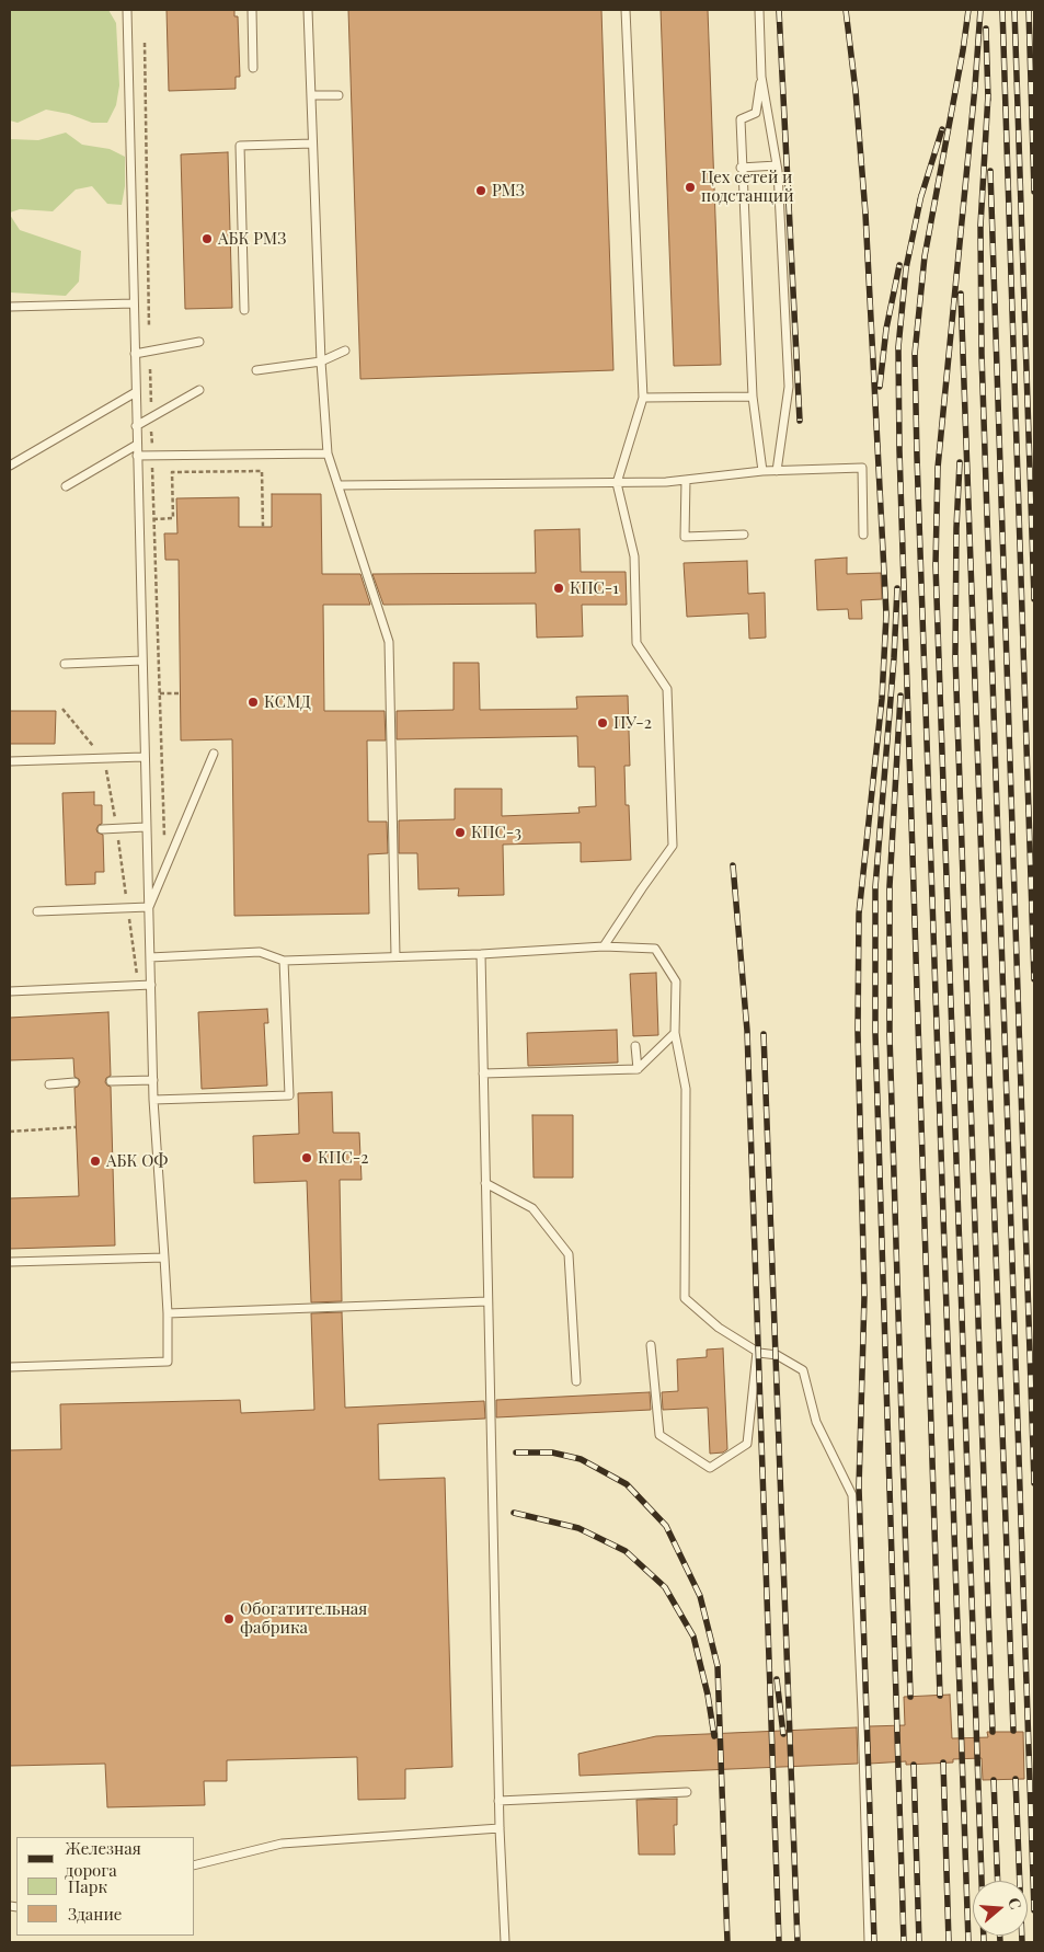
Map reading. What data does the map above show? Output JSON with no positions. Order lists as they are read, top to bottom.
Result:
{
  "places": [
    "Цех сетей и подстанций",
    "РМЗ",
    "АБК РМЗ",
    "КПС-1",
    "КСМД",
    "ПУ-2",
    "КПС-3",
    "КПС-2",
    "АБК ОФ",
    "Обогатительная фабрика"
  ],
  "legend": ["Железная дорога", "Парк", "Здание"],
  "north": "right"
}
